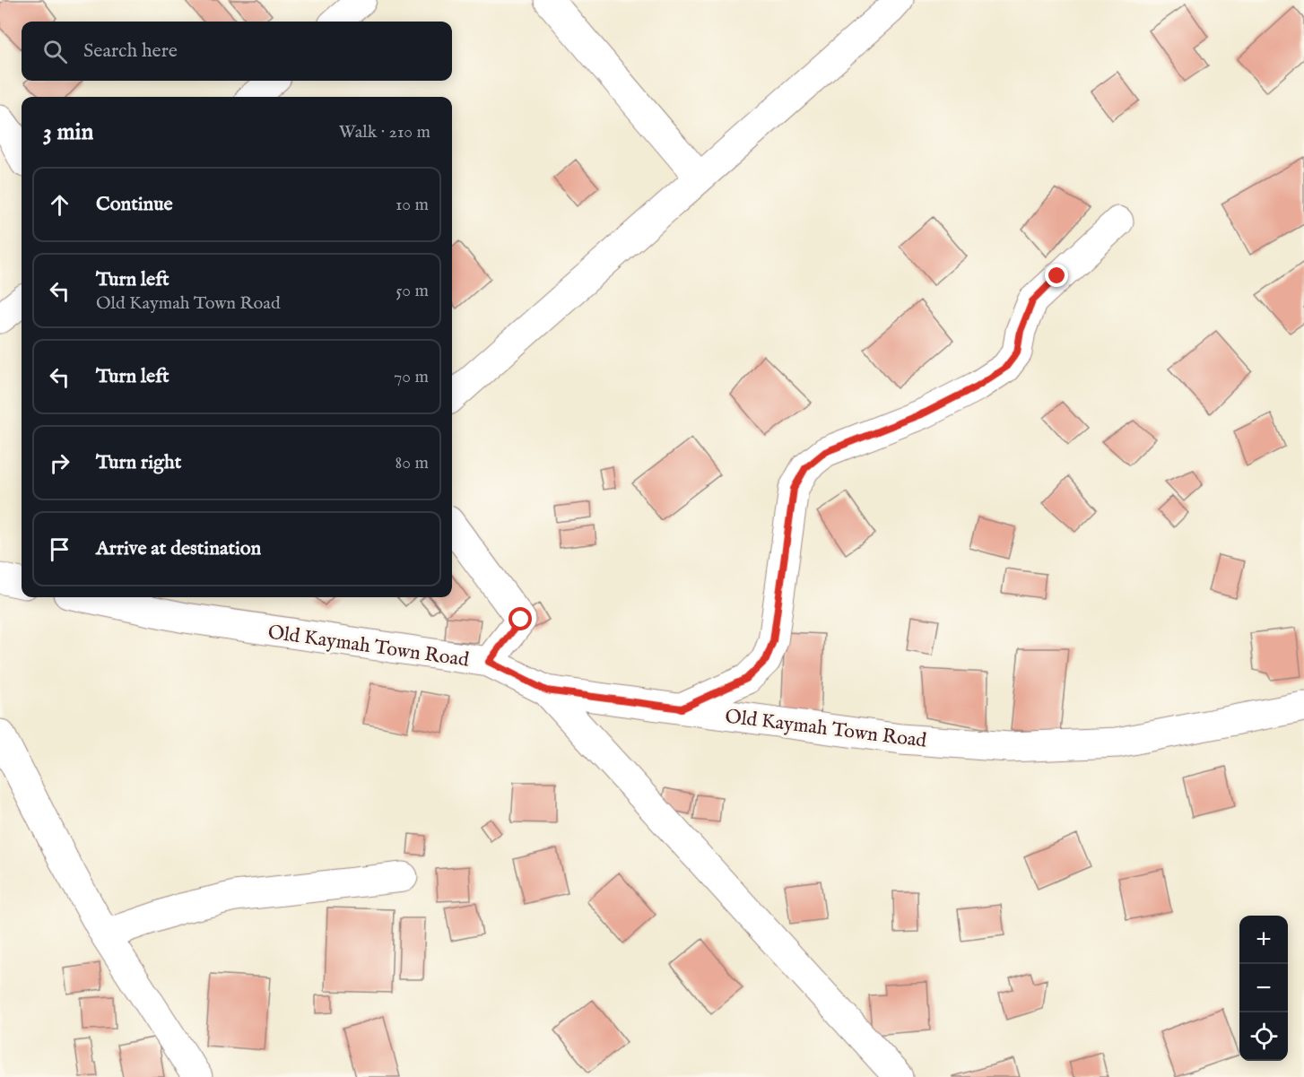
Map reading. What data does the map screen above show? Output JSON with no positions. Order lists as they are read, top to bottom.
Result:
{
  "streets": {
    "street": ["Old Kaymah Town Road"]
  },
  "page": {
    "search": "Search here",
    "heading": ["3 min", "Walk · 210 m"],
    "list": [
      ["Continue", "10 m"],
      ["Turn left", "Old Kaymah Town Road", "50 m"],
      ["Turn left", "70 m"],
      ["Turn right", "80 m"],
      "Arrive at destination"
    ],
    "map_buttons": ["+", "−"]
  }
}
